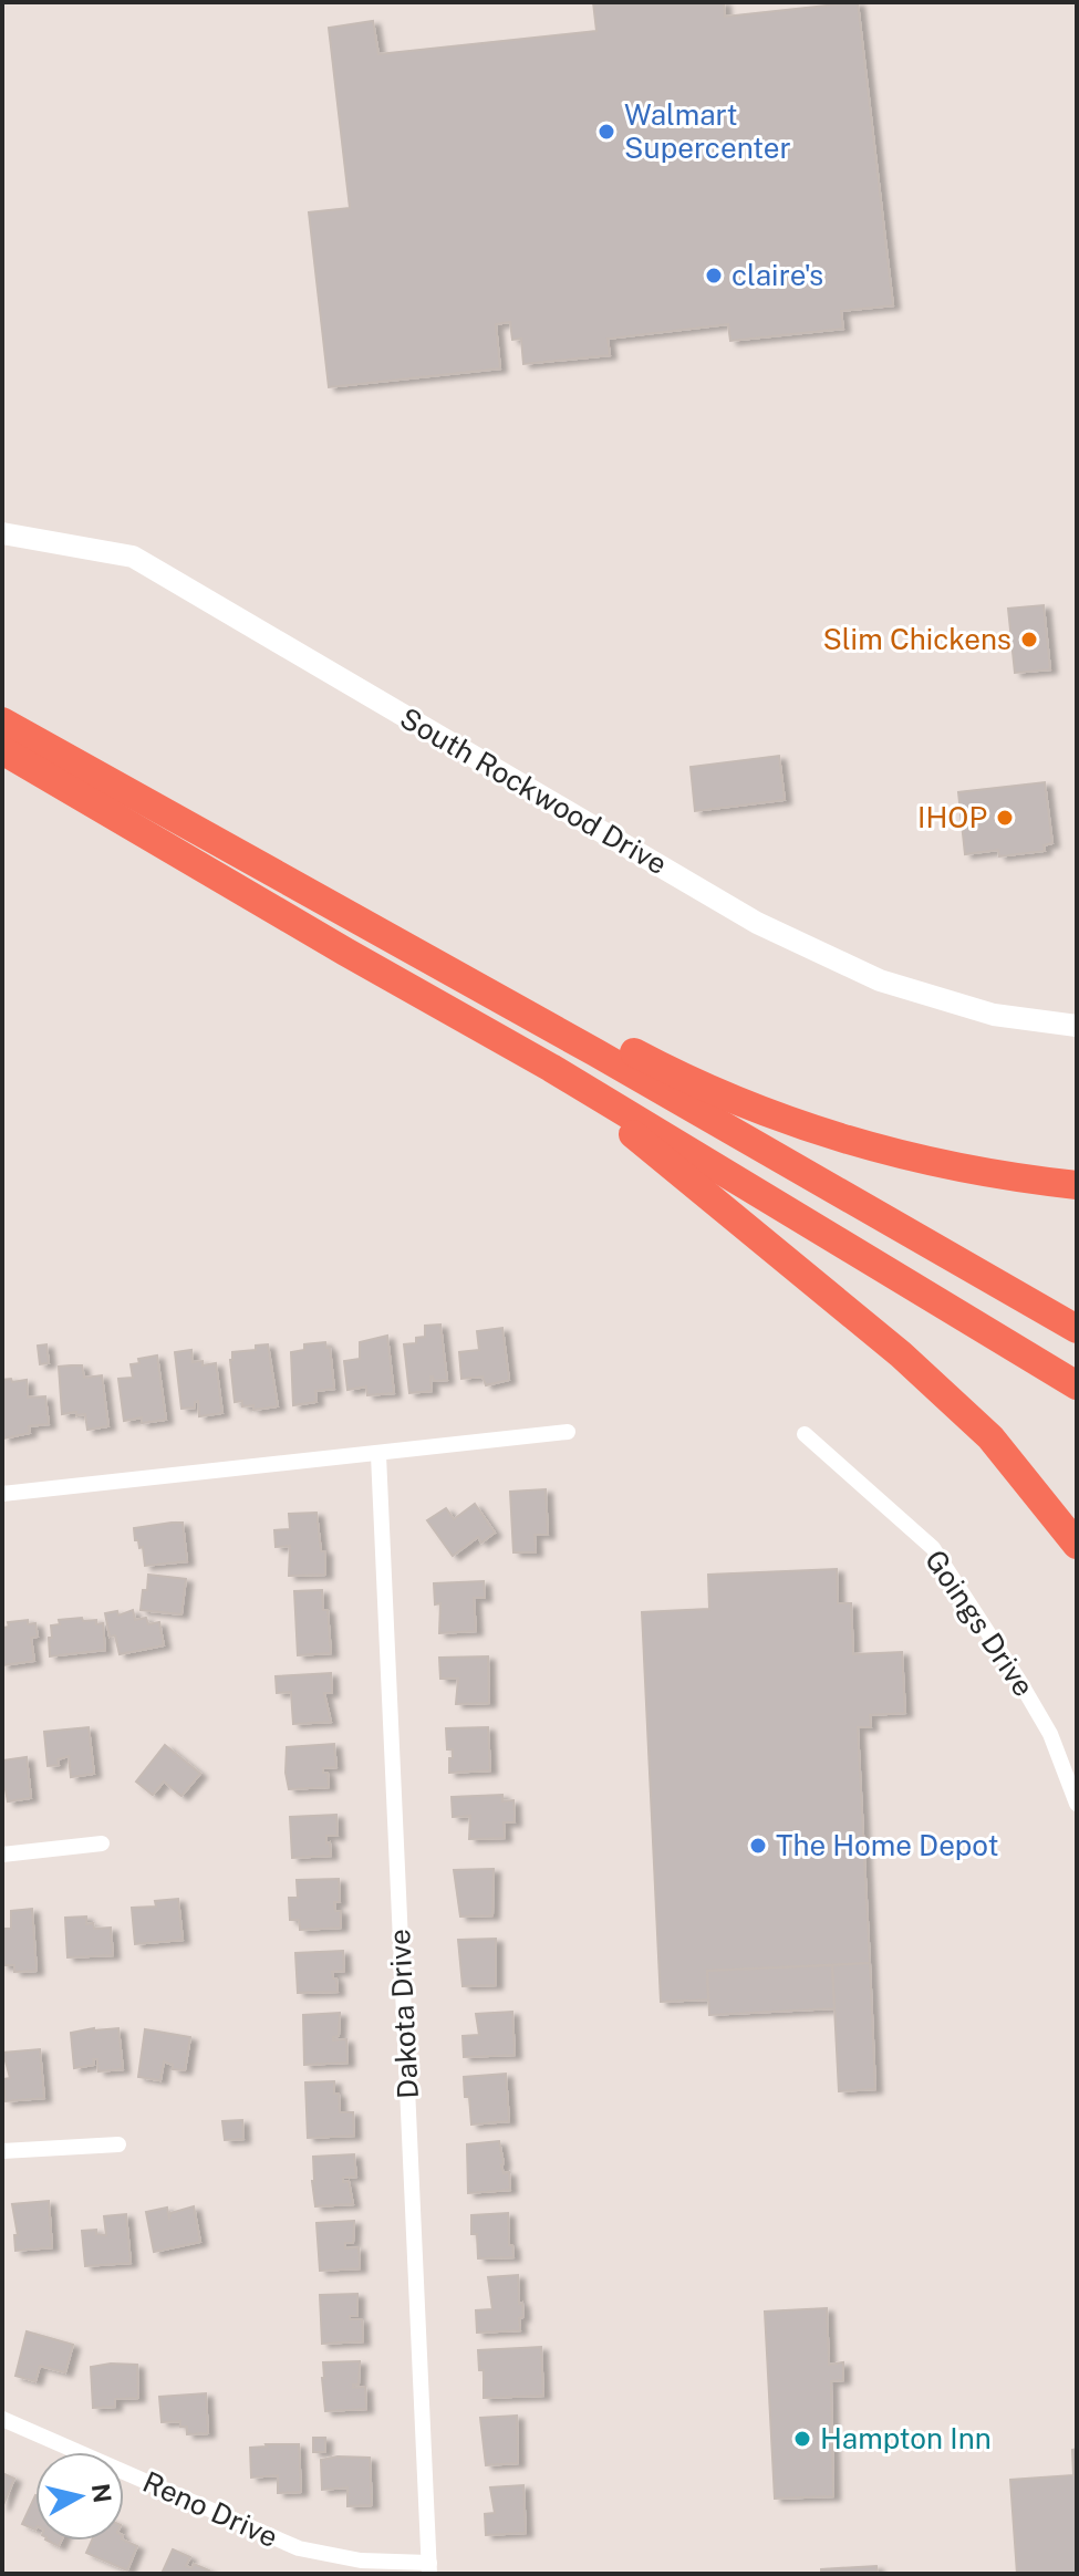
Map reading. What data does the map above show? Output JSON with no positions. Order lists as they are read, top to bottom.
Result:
{
  "streets": {
    "main road": ["South Rockwood Drive"],
    "street": ["Goings Drive", "Dakota Drive", "Reno Drive"]
  },
  "crossings": [
    ["Dakota Drive", "Reno Drive"]
  ],
  "places": [
    "Walmart Supercenter",
    "claire's",
    "Slim Chickens",
    "IHOP",
    "The Home Depot",
    "Hampton Inn"
  ],
  "north": "right"
}
